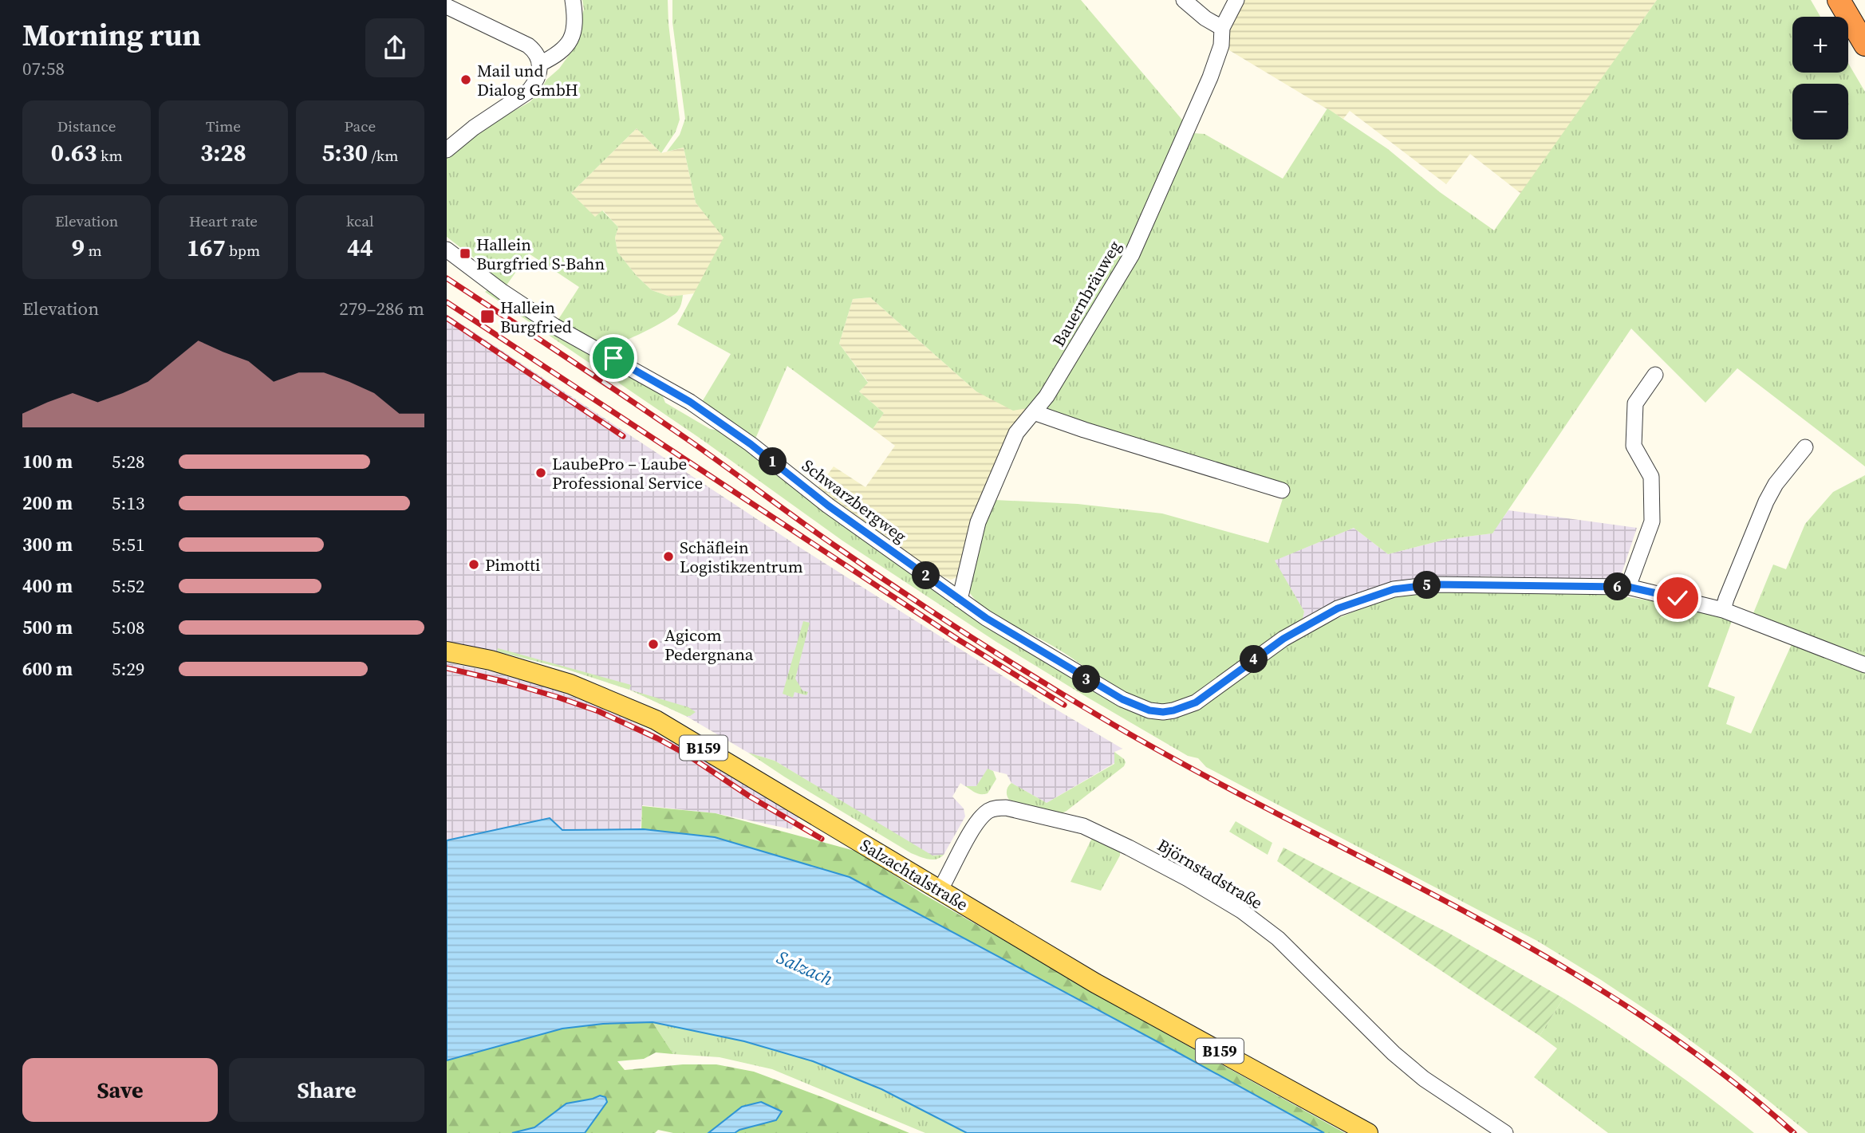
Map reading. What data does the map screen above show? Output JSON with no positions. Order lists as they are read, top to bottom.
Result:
{
  "streets": {
    "main road": ["B159", "Salzachtalstraße"],
    "street": ["Bauernbräuweg", "Schwarzbergweg", "Björnstadstraße"]
  },
  "crossings": [
    ["Bauernbräuweg", "Schwarzbergweg"],
    ["Björnstadstraße", "Salzachtalstraße"]
  ],
  "water": ["Salzach"],
  "places": {
    "other": [
      "Mail und Dialog GmbH",
      "LaubePro – Laube Professional Service",
      "Schäflein Logistikzentrum",
      "Pimotti",
      "Agicom Pedergnana"
    ],
    "transit": ["Hallein Burgfried S-Bahn", "Hallein Burgfried"]
  },
  "page": {
    "heading": ["Morning run", "07:58"],
    "map_buttons": ["+", "−"],
    "stats": [
      ["Distance", "0.63 km"],
      ["Time", "3:28"],
      ["Pace", "5:30 /km"],
      ["Elevation", "9 m"],
      ["Heart rate", "167 bpm"],
      ["kcal", "44"]
    ],
    "chart": ["Elevation", "279–286 m"],
    "list": [
      {
        "name": "100 m",
        "note": "5:28"
      },
      {
        "name": "200 m",
        "note": "5:13"
      },
      {
        "name": "300 m",
        "note": "5:51"
      },
      {
        "name": "400 m",
        "note": "5:52"
      },
      {
        "name": "500 m",
        "note": "5:08"
      },
      {
        "name": "600 m",
        "note": "5:29"
      }
    ],
    "pins": [
      "1",
      "2",
      "5",
      "6",
      "4",
      "3"
    ],
    "buttons": ["Save", "Share"]
  }
}
